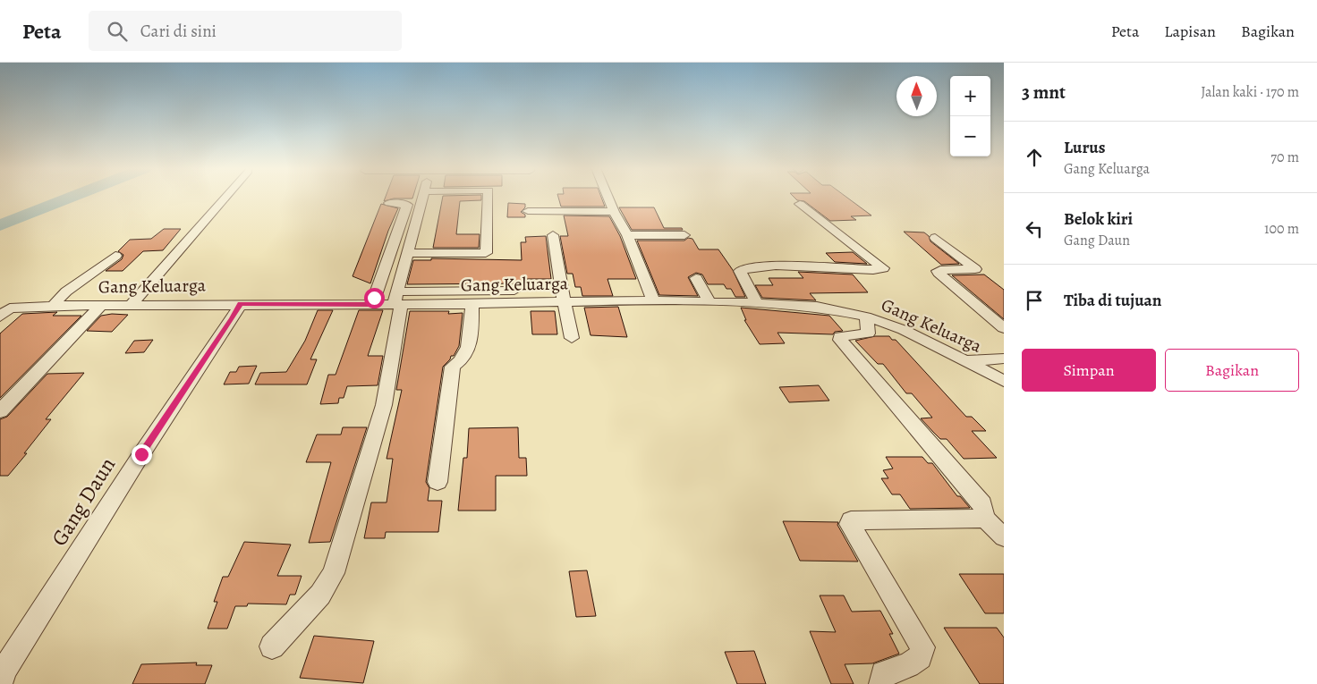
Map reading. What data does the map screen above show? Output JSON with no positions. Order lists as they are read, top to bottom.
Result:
{
  "streets": {
    "street": ["Gang Keluarga", "Gang Daun"]
  },
  "crossings": [
    ["Gang Keluarga", "Gang Daun"]
  ],
  "north": "top",
  "page": {
    "header": "Peta",
    "search": "Cari di sini",
    "nav": ["Peta", "Lapisan", "Bagikan"],
    "heading": ["3 mnt", "Jalan kaki · 170 m"],
    "map_buttons": ["+", "−"],
    "list": [
      ["Lurus", "Gang Keluarga", "70 m"],
      ["Belok kiri", "Gang Daun", "100 m"],
      "Tiba di tujuan"
    ],
    "buttons": ["Simpan", "Bagikan"]
  }
}
